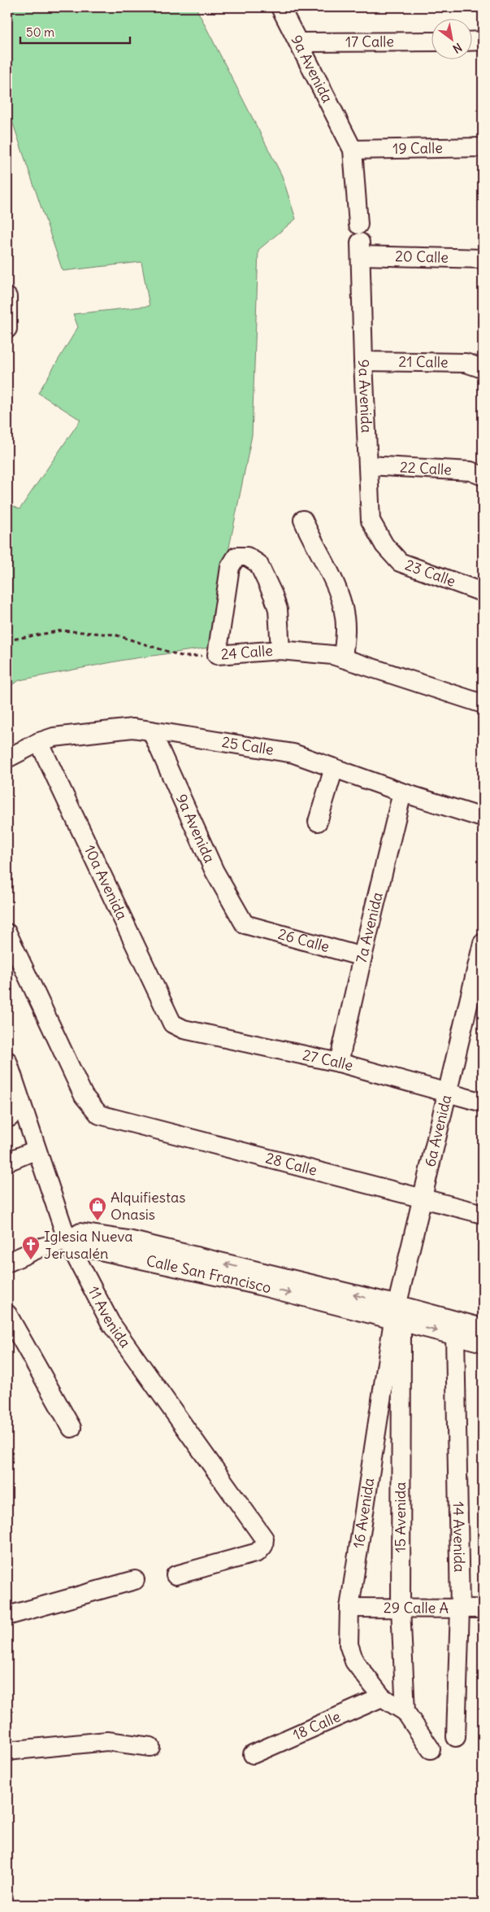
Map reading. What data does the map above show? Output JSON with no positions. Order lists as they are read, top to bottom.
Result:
{
  "streets": {
    "street": [
      "17 Calle",
      "9a Avenida",
      "19 Calle",
      "20 Calle",
      "21 Calle",
      "22 Calle",
      "23 Calle",
      "24 Calle",
      "25 Calle",
      "10a Avenida",
      "7a Avenida",
      "26 Calle",
      "27 Calle",
      "6a Avenida",
      "28 Calle",
      "Calle San Francisco",
      "11 Avenida",
      "16 Avenida",
      "15 Avenida",
      "14 Avenida",
      "29 Calle A",
      "18 Calle"
    ]
  },
  "crossings": [
    ["17 Calle", "9a Avenida"],
    ["9a Avenida", "19 Calle"],
    ["9a Avenida", "20 Calle"],
    ["9a Avenida", "21 Calle"],
    ["9a Avenida", "22 Calle"],
    ["9a Avenida", "23 Calle"],
    ["9a Avenida", "25 Calle"],
    ["9a Avenida", "26 Calle"],
    ["25 Calle", "10a Avenida"],
    ["25 Calle", "7a Avenida"],
    ["10a Avenida", "27 Calle"],
    ["7a Avenida", "26 Calle"],
    ["7a Avenida", "27 Calle"],
    ["27 Calle", "6a Avenida"],
    ["6a Avenida", "28 Calle"],
    ["6a Avenida", "Calle San Francisco"],
    ["6a Avenida", "16 Avenida"],
    ["6a Avenida", "15 Avenida"],
    ["Calle San Francisco", "11 Avenida"],
    ["Calle San Francisco", "16 Avenida"],
    ["Calle San Francisco", "15 Avenida"],
    ["Calle San Francisco", "14 Avenida"],
    ["16 Avenida", "15 Avenida"],
    ["16 Avenida", "29 Calle A"],
    ["16 Avenida", "18 Calle"],
    ["15 Avenida", "29 Calle A"],
    ["14 Avenida", "29 Calle A"]
  ],
  "places": {
    "shop": ["Alquifiestas Onasis"],
    "church": ["Iglesia Nueva Jerusalén"]
  },
  "scale_bar": "50 m",
  "north": "bottom right"
}
